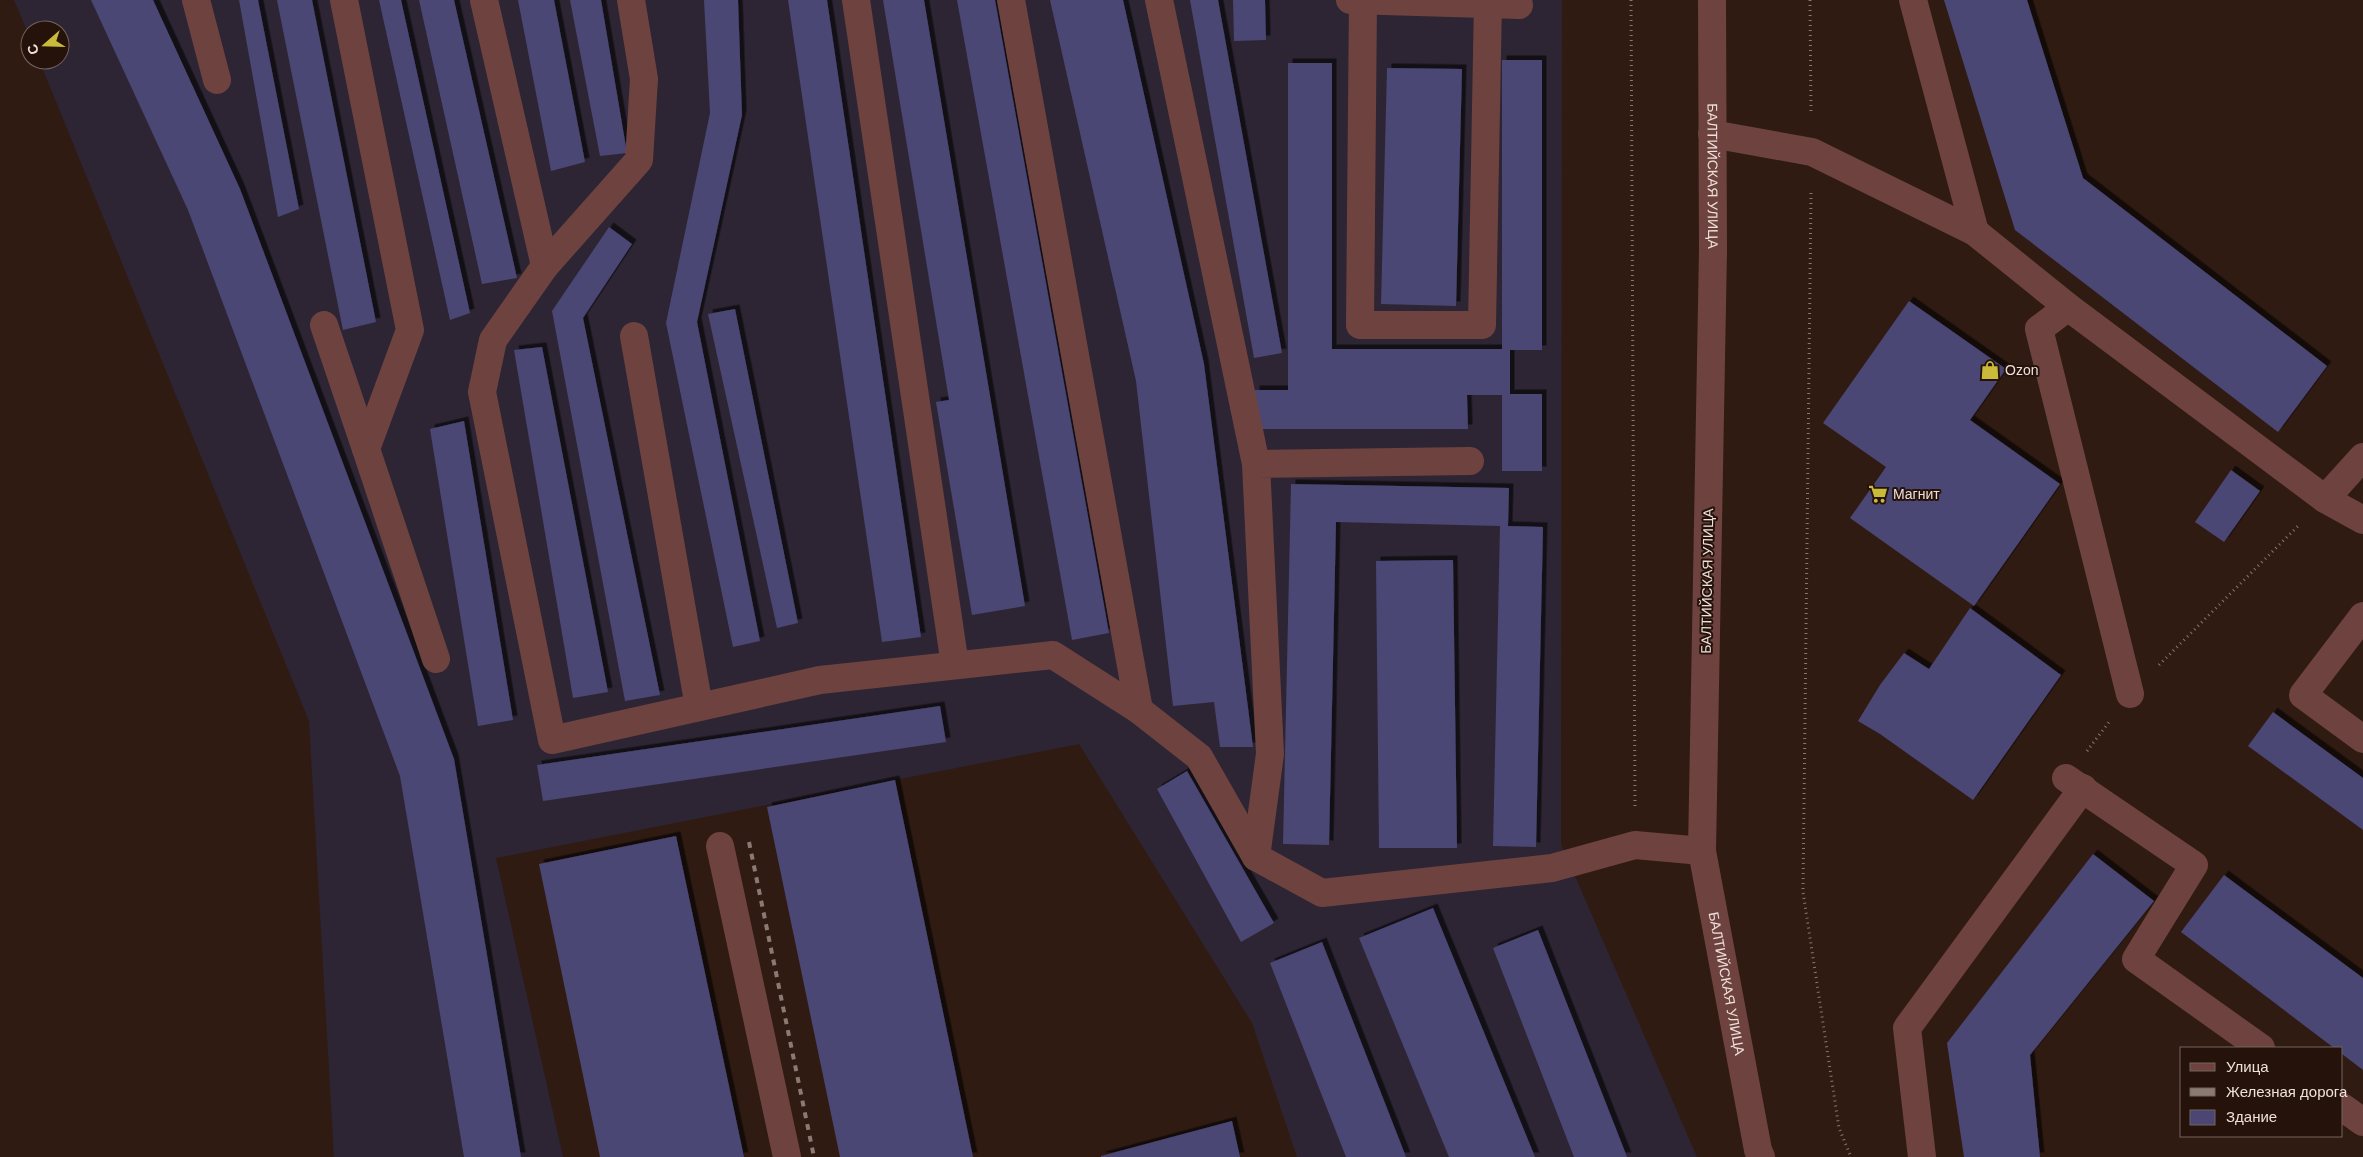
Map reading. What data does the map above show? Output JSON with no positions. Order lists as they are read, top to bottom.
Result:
{
  "streets": {
    "street": ["БАЛТИЙСКАЯ УЛИЦА"]
  },
  "places": {
    "shop": ["Ozon"],
    "supermarket": ["Магнит"]
  },
  "legend": ["Улица", "Железная дорога", "Здание"],
  "north": "left"
}
